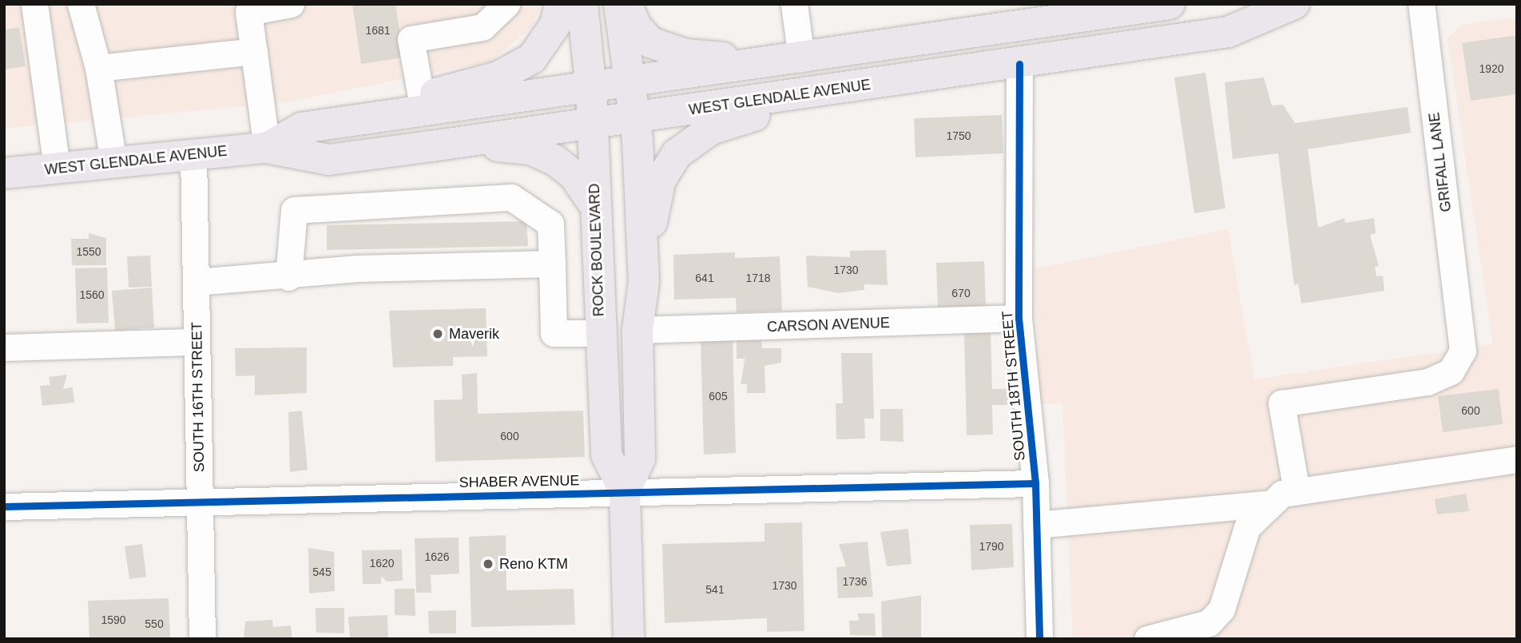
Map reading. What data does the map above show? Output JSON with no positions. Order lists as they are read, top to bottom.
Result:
{
  "streets": {
    "main road": ["WEST GLENDALE AVENUE", "ROCK BOULEVARD"],
    "street": [
      "GRIFALL LANE",
      "CARSON AVENUE",
      "SOUTH 18TH STREET",
      "SOUTH 16TH STREET",
      "SHABER AVENUE"
    ]
  },
  "crossings": [
    ["WEST GLENDALE AVENUE", "ROCK BOULEVARD"],
    ["WEST GLENDALE AVENUE", "SOUTH 18TH STREET"],
    ["WEST GLENDALE AVENUE", "SOUTH 16TH STREET"],
    ["ROCK BOULEVARD", "CARSON AVENUE"],
    ["ROCK BOULEVARD", "SHABER AVENUE"],
    ["CARSON AVENUE", "SOUTH 18TH STREET"],
    ["SOUTH 18TH STREET", "SHABER AVENUE"],
    ["SOUTH 16TH STREET", "SHABER AVENUE"]
  ],
  "places": ["Maverik", "Reno KTM"],
  "house_numbers": [
    "1681",
    "1920",
    "1750",
    "1550",
    "1730",
    "641",
    "1718",
    "670",
    "1560",
    "605",
    "600",
    "600",
    "1790",
    "1626",
    "1620",
    "545",
    "1736",
    "1730",
    "541",
    "1590",
    "550"
  ]
}
